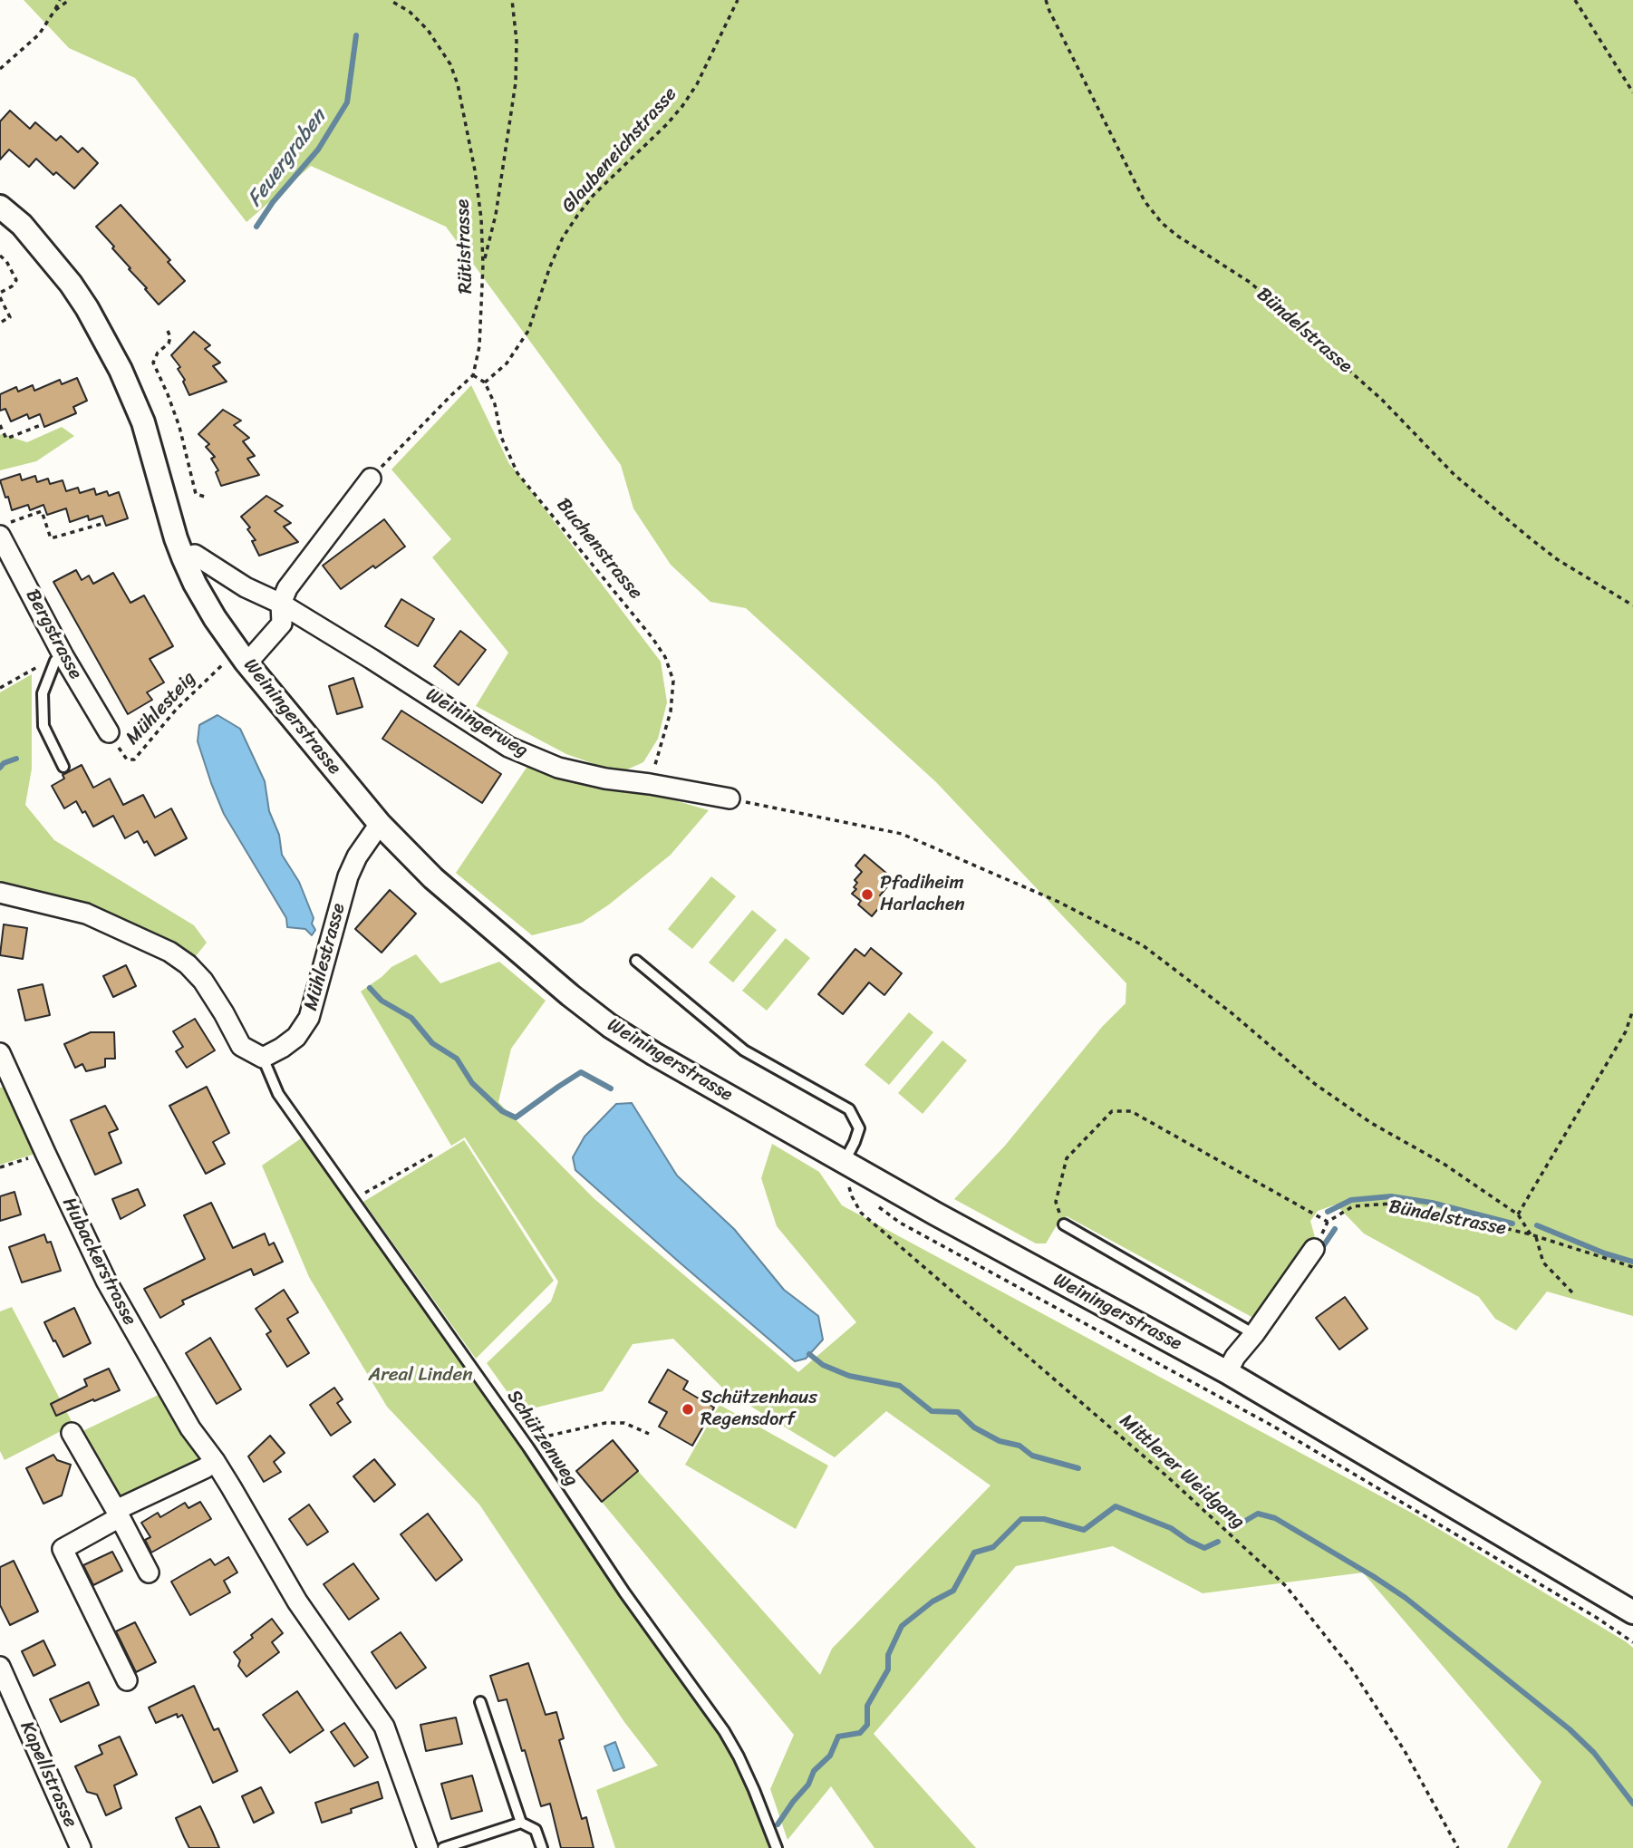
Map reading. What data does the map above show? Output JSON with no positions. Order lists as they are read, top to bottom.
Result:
{
  "streets": {
    "street": [
      "Bergstrasse",
      "Weiningerstrasse",
      "Weiningerweg",
      "Mühlestrasse",
      "Hubackerstrasse",
      "Kapellstrasse"
    ],
    "lane": ["Schützenweg"],
    "path": [
      "Glaubeneichstrasse",
      "Rütistrasse",
      "Bündelstrasse",
      "Buchenstrasse",
      "Mühlesteig",
      "Mittlerer Weidgang"
    ]
  },
  "crossings": [
    ["Glaubeneichstrasse", "Buchenstrasse"],
    ["Bergstrasse", "Mühlesteig"],
    ["Mühlesteig", "Weiningerstrasse"],
    ["Weiningerstrasse", "Weiningerweg"],
    ["Weiningerstrasse", "Mühlestrasse"],
    ["Weiningerstrasse", "Mittlerer Weidgang"],
    ["Mühlestrasse", "Schützenweg"]
  ],
  "water": ["Feuergraben"],
  "parks": ["Areal Linden"],
  "places": ["Pfadiheim Harlachen", "Schützenhaus Regensdorf"]
}
